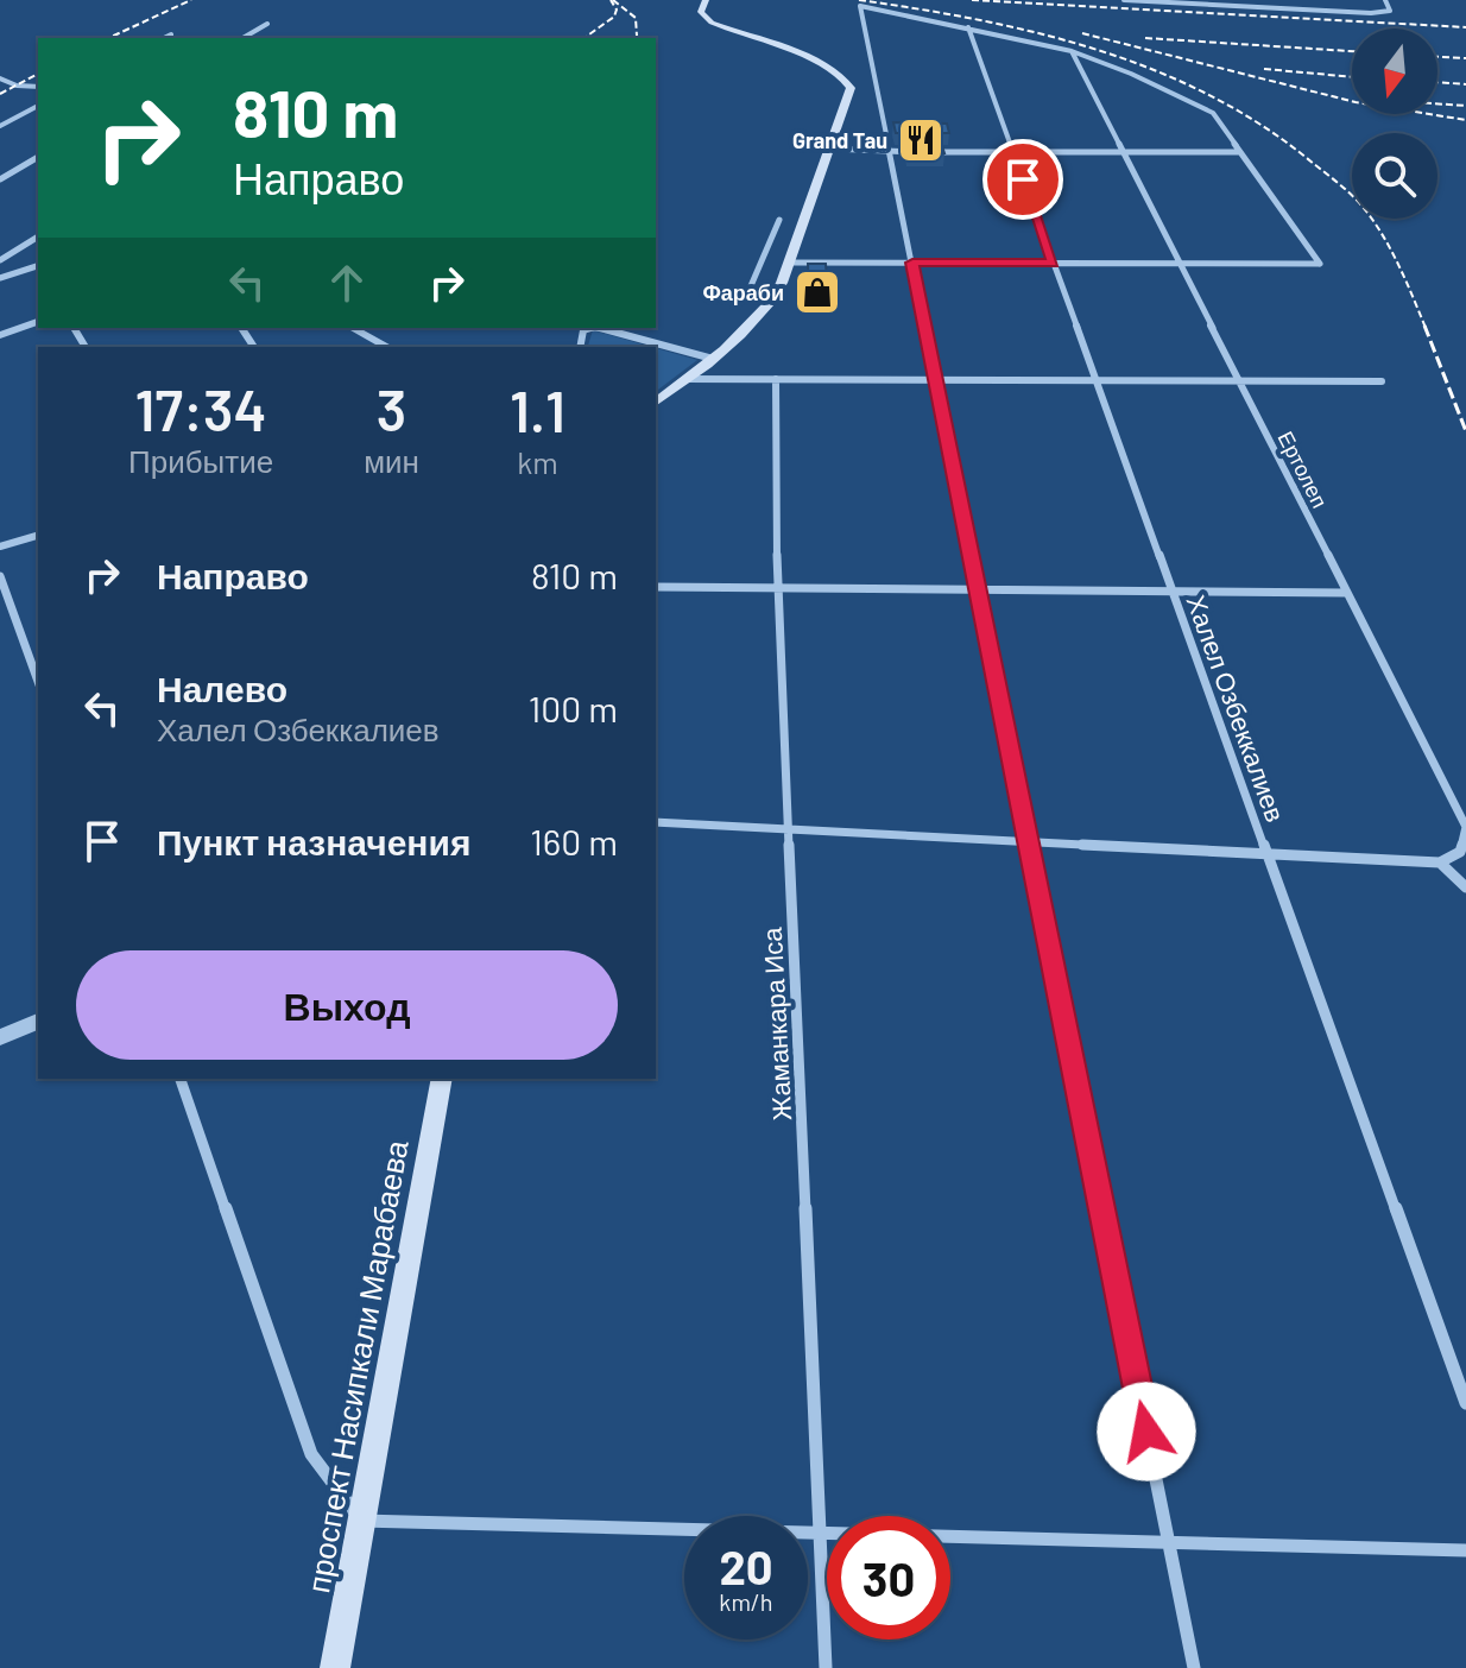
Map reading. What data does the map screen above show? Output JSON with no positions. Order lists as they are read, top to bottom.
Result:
{
  "streets": {
    "main road": ["проспект Насипкали Марабаева"],
    "street": ["Ертолеп", "Халел Озбеккалиев", "Жаманкара Иса"]
  },
  "places": {
    "restaurant": ["Grand Tau"],
    "shop": ["Фараби"]
  },
  "north": "bottom",
  "page": {
    "turn": ["810 m", "Направо"],
    "eta": [
      "17:34",
      "Прибытие",
      "3",
      "мин",
      "1.1",
      "km"
    ],
    "list": [
      {
        "name": "Направо",
        "value": "810 m"
      },
      {
        "name": "Налево",
        "note": "Халел Озбеккалиев",
        "value": "100 m"
      },
      {
        "name": "Пункт назначения",
        "value": "160 m"
      }
    ],
    "buttons": "Выход",
    "speed": "20 km/h",
    "limit": "30"
  }
}
